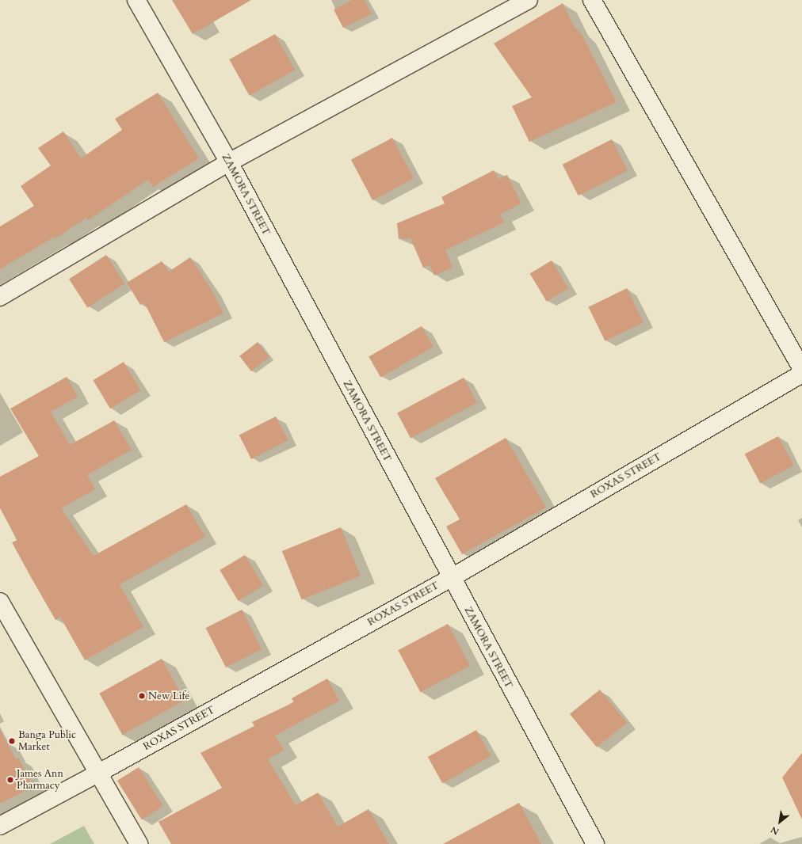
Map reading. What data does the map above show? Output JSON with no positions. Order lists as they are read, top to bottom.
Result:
{
  "streets": {
    "street": ["ZAMORA STREET", "ROXAS STREET"]
  },
  "crossings": [
    ["ZAMORA STREET", "ROXAS STREET"]
  ],
  "places": ["New Life", "Banga Public Market", "James Ann Pharmacy"],
  "north": "bottom left"
}
